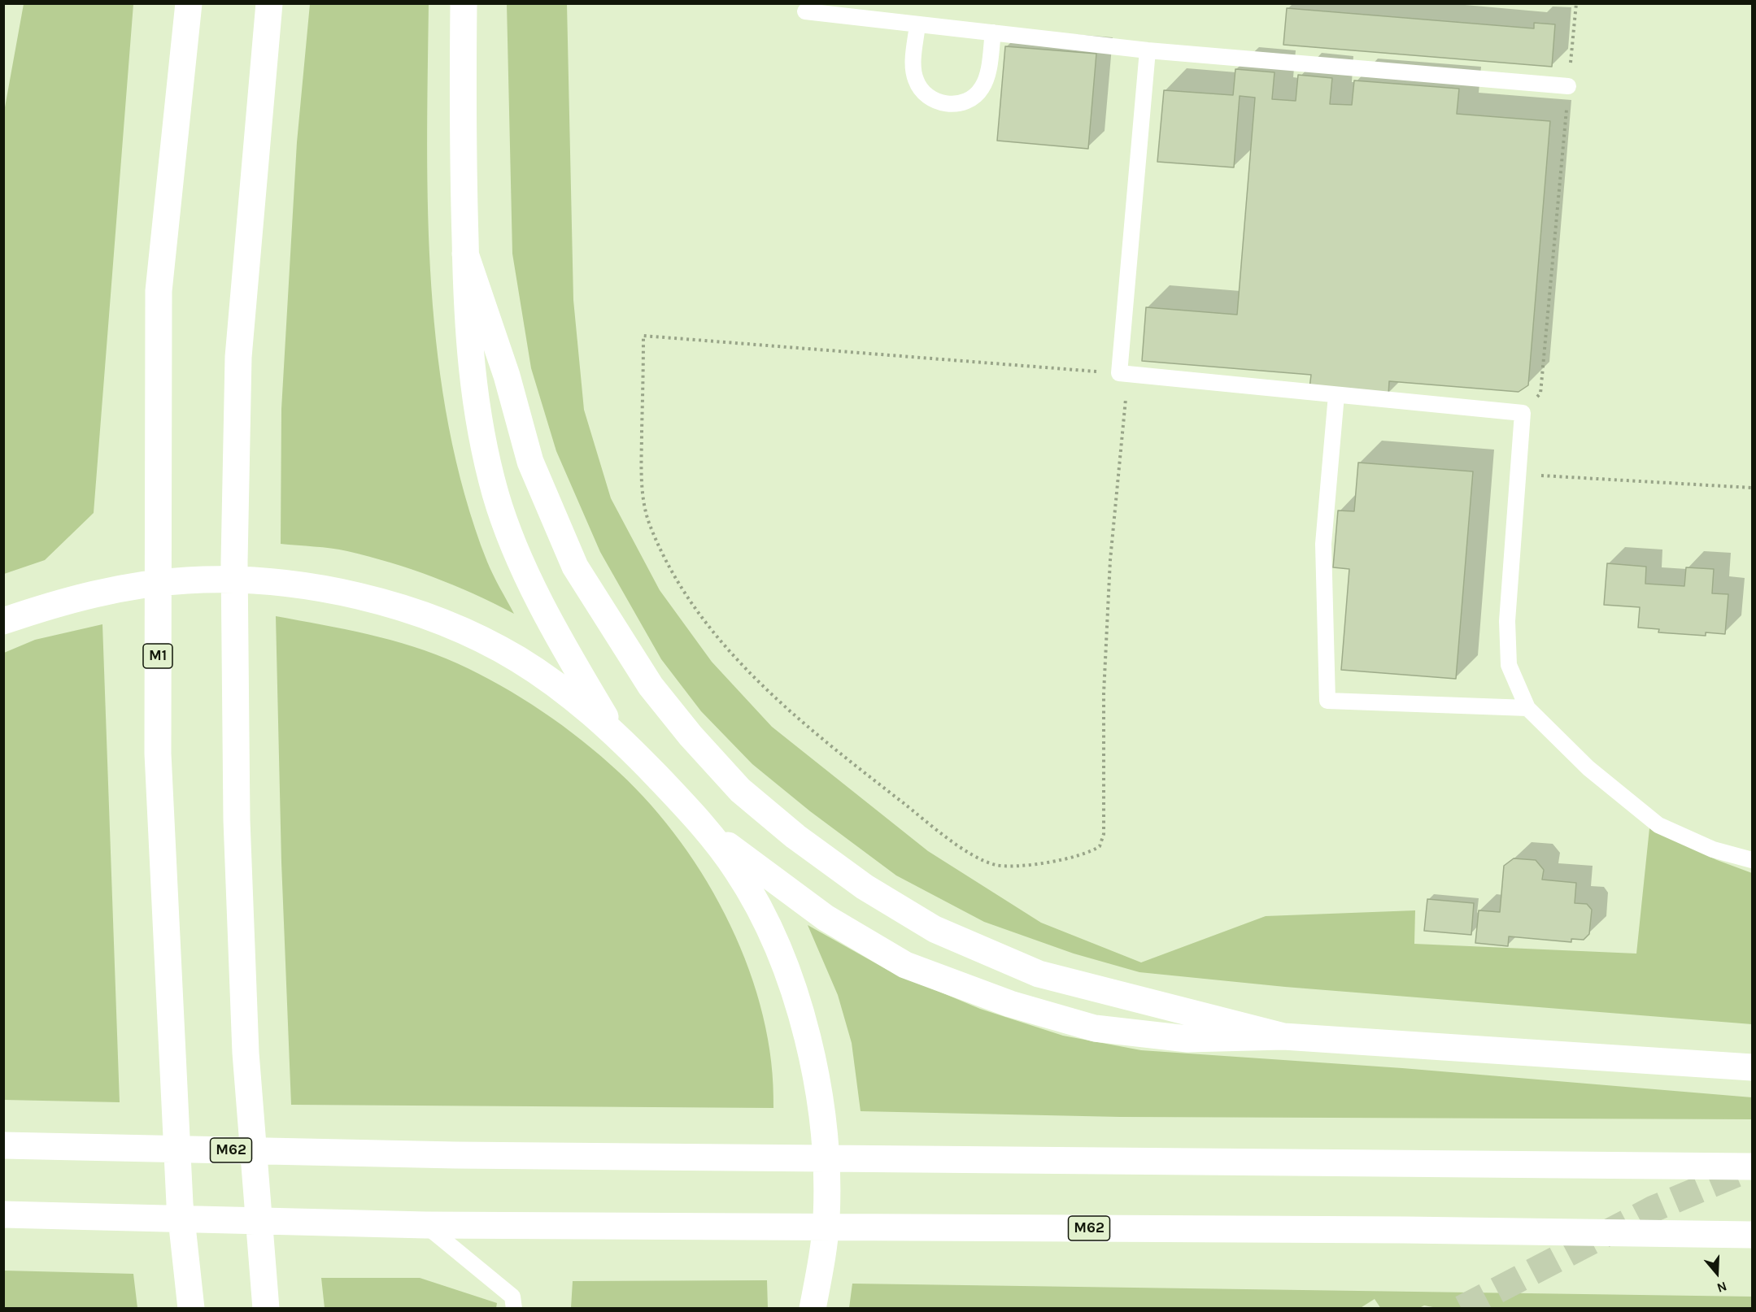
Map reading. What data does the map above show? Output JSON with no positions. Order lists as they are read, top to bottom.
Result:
{
  "streets": {
    "highway": ["M1", "M62"]
  },
  "north": "bottom"
}
